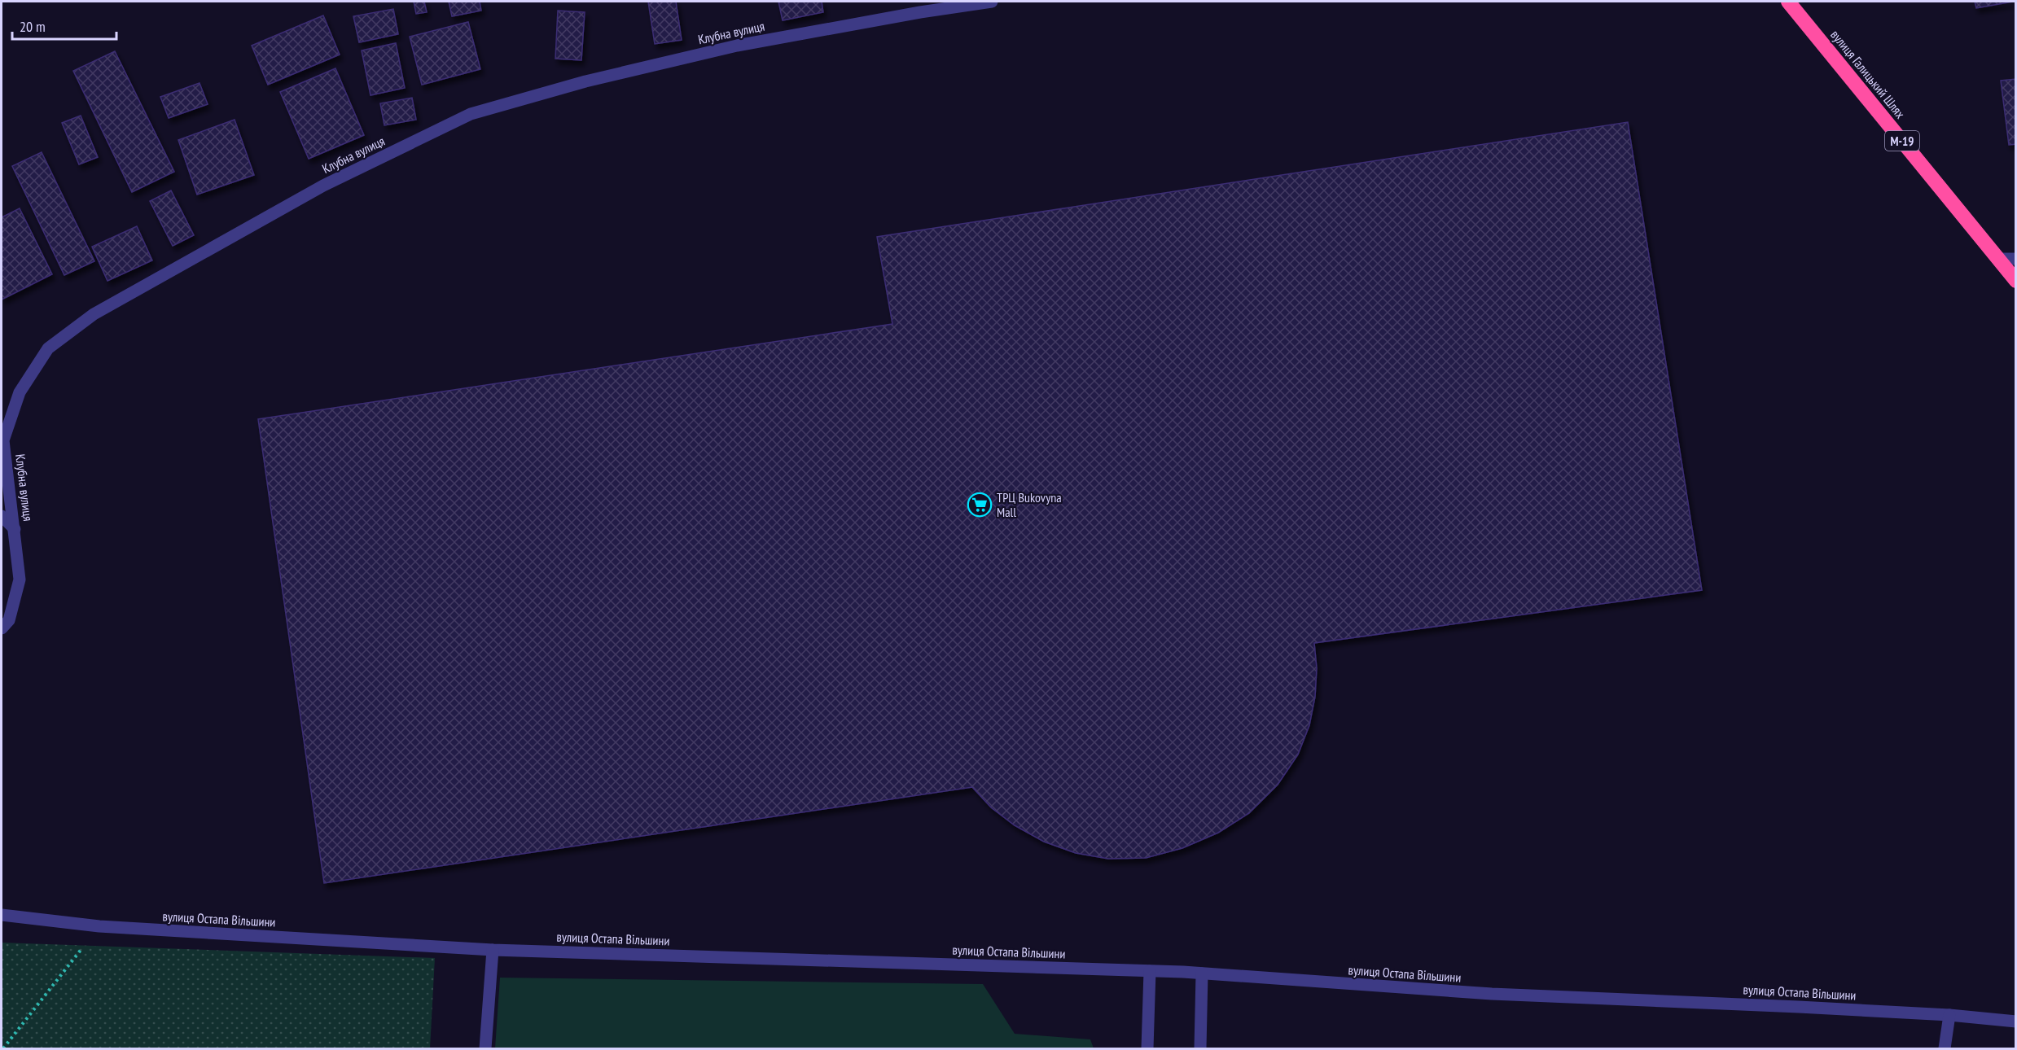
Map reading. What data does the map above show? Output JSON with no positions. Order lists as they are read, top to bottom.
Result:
{
  "streets": {
    "highway": ["вулиця Галицький Шлях", "М-19"],
    "street": ["Клубна вулиця", "вулиця Остапа Вільшини"]
  },
  "places": {
    "supermarket": ["ТРЦ Bukovyna Mall"]
  },
  "scale_bar": "20 m"
}
